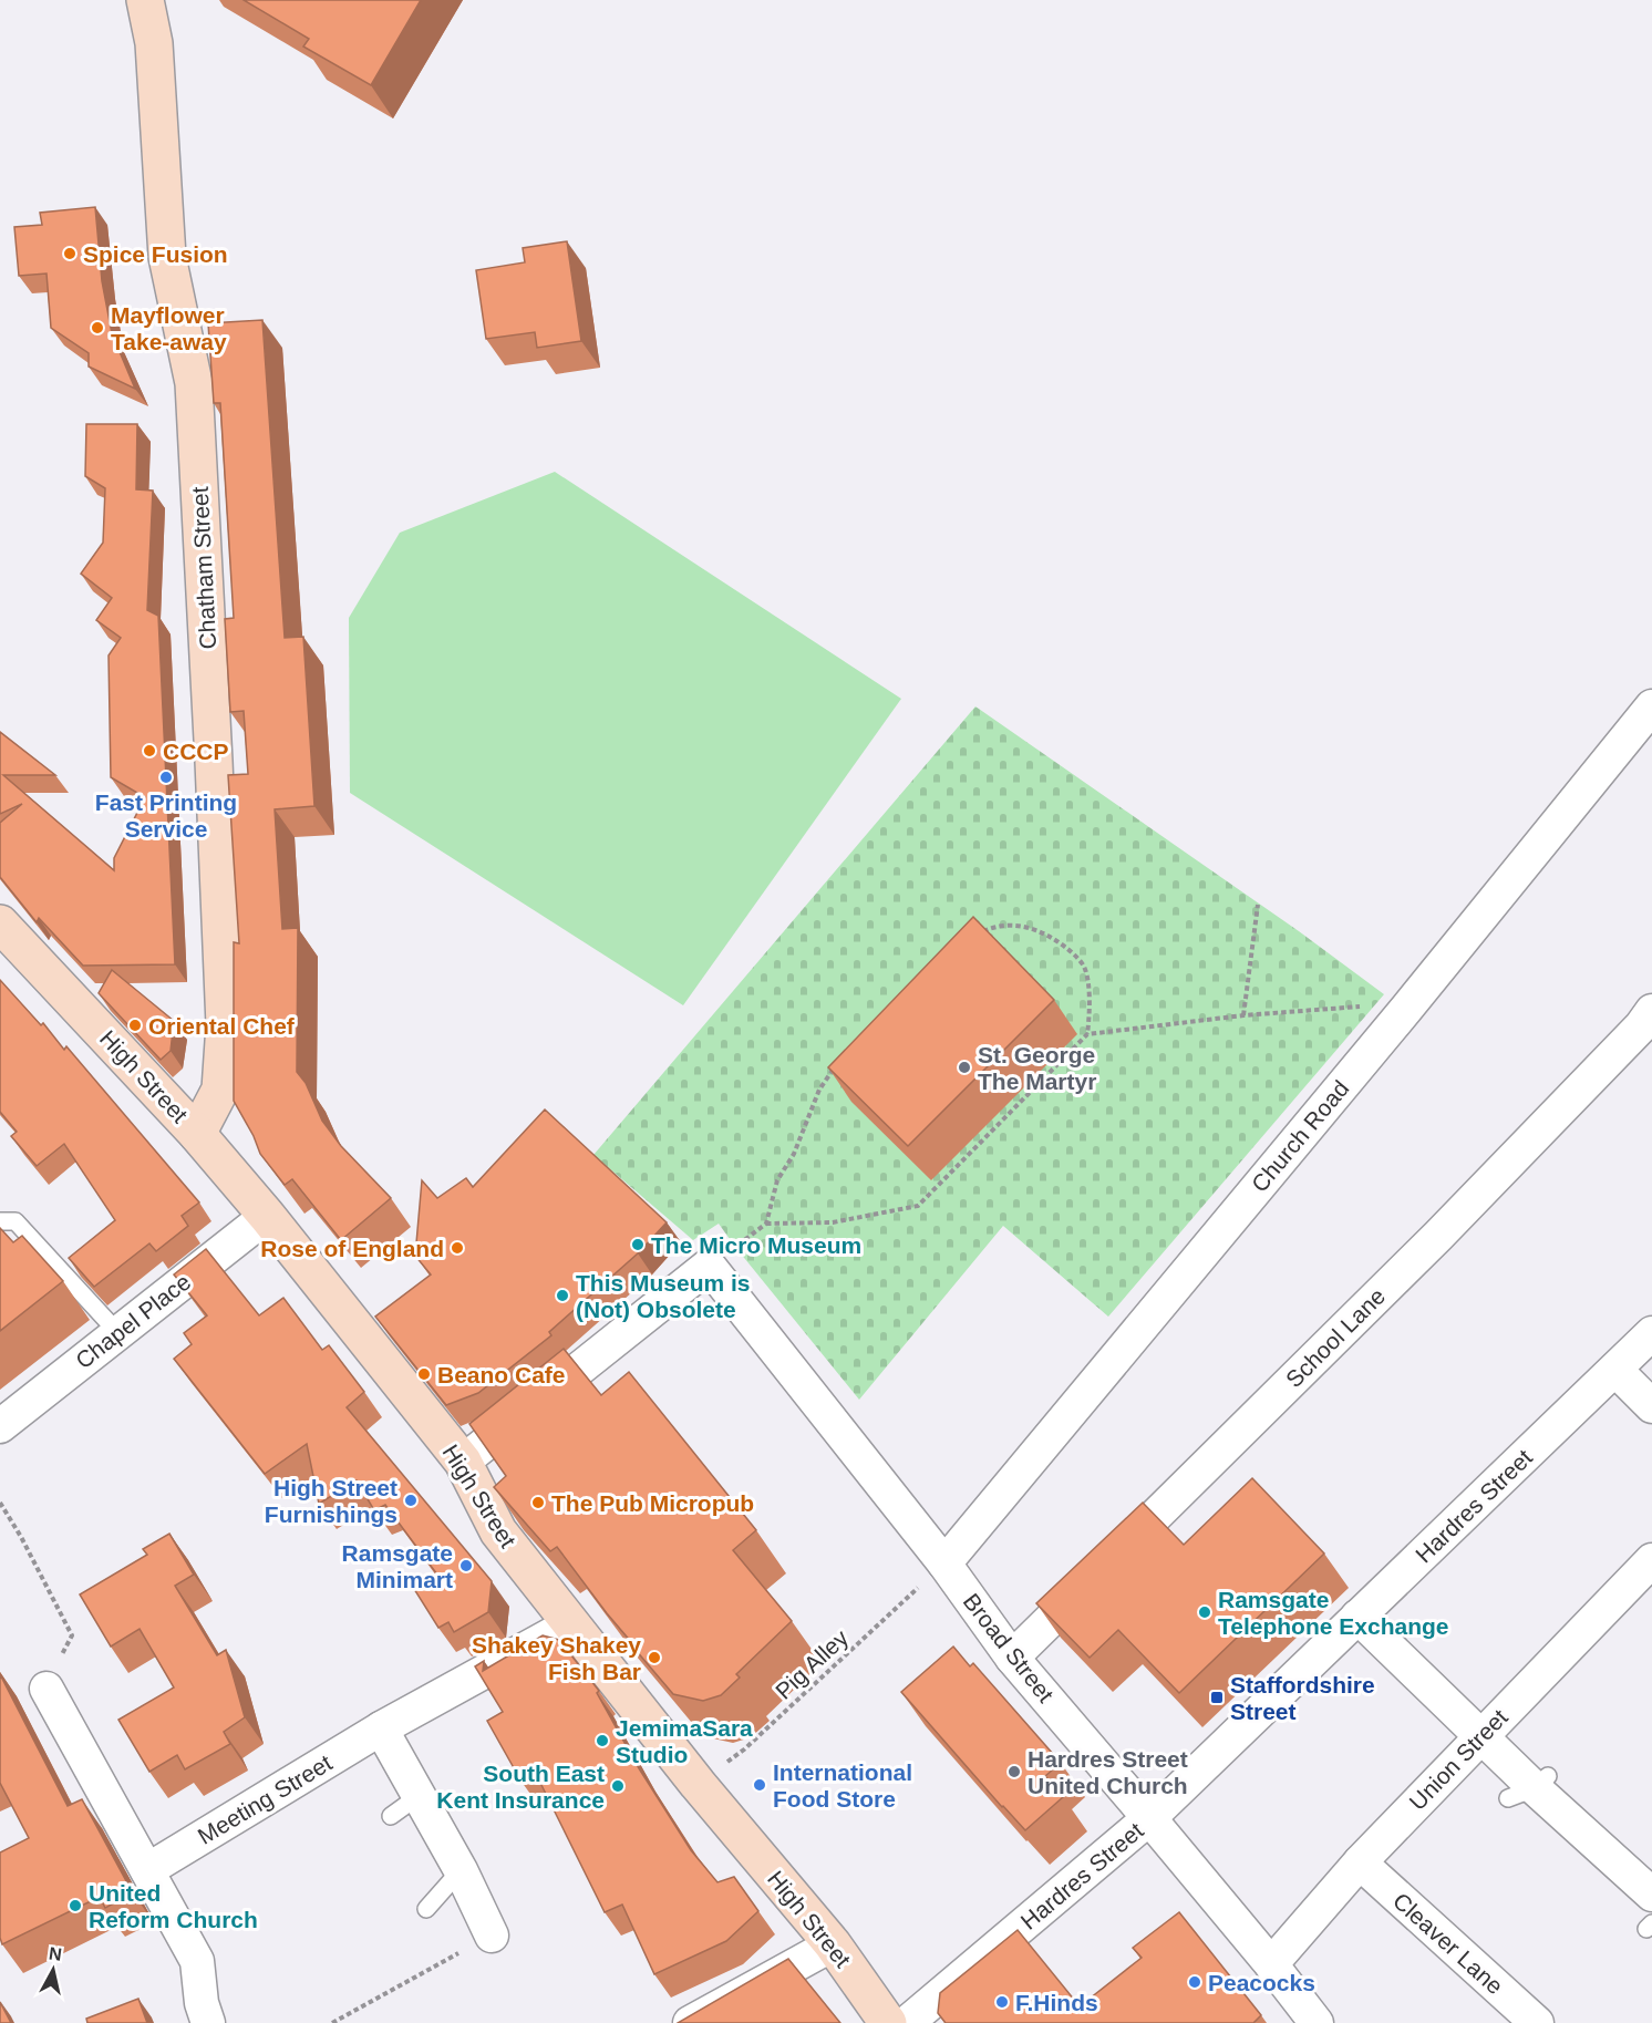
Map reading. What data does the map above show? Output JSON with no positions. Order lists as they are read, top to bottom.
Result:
{
  "streets": {
    "street": [
      "Chatham Street",
      "High Street",
      "Church Road",
      "Chapel Place",
      "School Lane",
      "Hardres Street",
      "Broad Street",
      "Union Street",
      "Meeting Street",
      "Cleaver Lane"
    ],
    "path": ["Pig Alley"]
  },
  "crossings": [
    ["Chatham Street", "High Street"],
    ["High Street", "Chapel Place"],
    ["High Street", "Pig Alley"],
    ["High Street", "Meeting Street"],
    ["Church Road", "Broad Street"],
    ["Church Road", "Pig Alley"],
    ["School Lane", "Broad Street"],
    ["Hardres Street", "Broad Street"],
    ["Broad Street", "Pig Alley"],
    ["Broad Street", "Union Street"],
    ["Union Street", "Cleaver Lane"]
  ],
  "places": {
    "other": [
      "Spice Fusion",
      "Mayflower Take-away",
      "CCCP",
      "Fast Printing Service",
      "Oriental Chef",
      "St. George The Martyr",
      "The Micro Museum",
      "Rose of England",
      "This Museum is (Not) Obsolete",
      "Beano Cafe",
      "High Street Furnishings",
      "The Pub Micropub",
      "Ramsgate Minimart",
      "Ramsgate Telephone Exchange",
      "Shakey Shakey Fish Bar",
      "JemimaSara Studio",
      "Hardres Street United Church",
      "International Food Store",
      "South East Kent Insurance",
      "United Reform Church",
      "Peacocks",
      "F.Hinds"
    ],
    "transit": ["Staffordshire Street"]
  },
  "north": "top"
}
